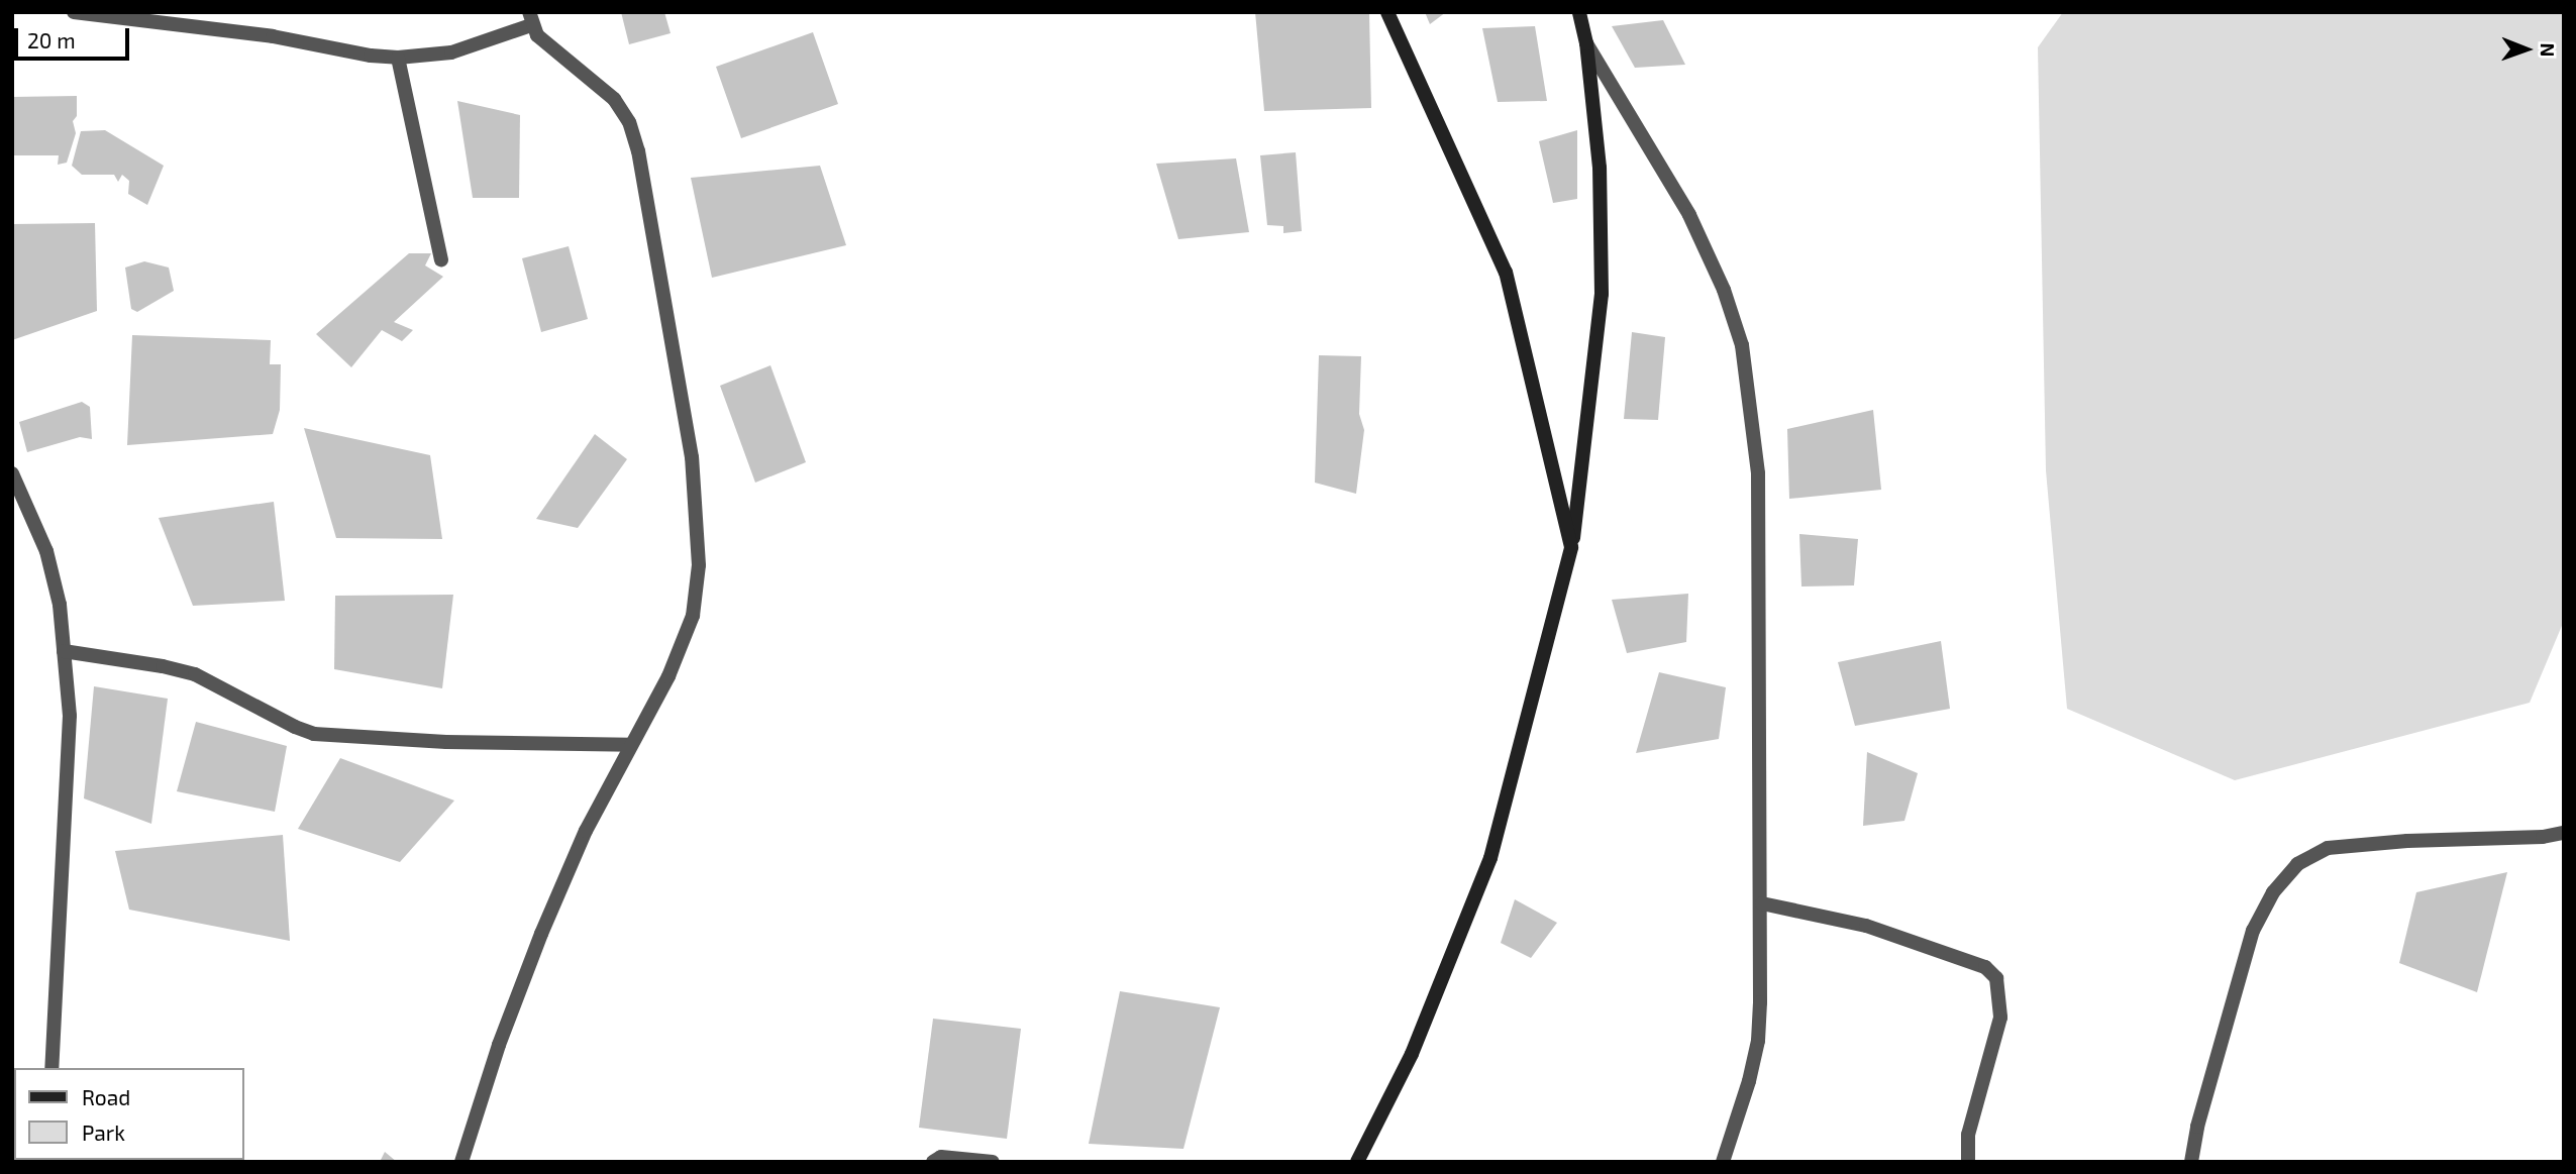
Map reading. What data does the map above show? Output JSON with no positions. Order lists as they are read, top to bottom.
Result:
{
  "legend": ["Road", "Park"],
  "scale_bar": "20 m",
  "north": "right"
}
